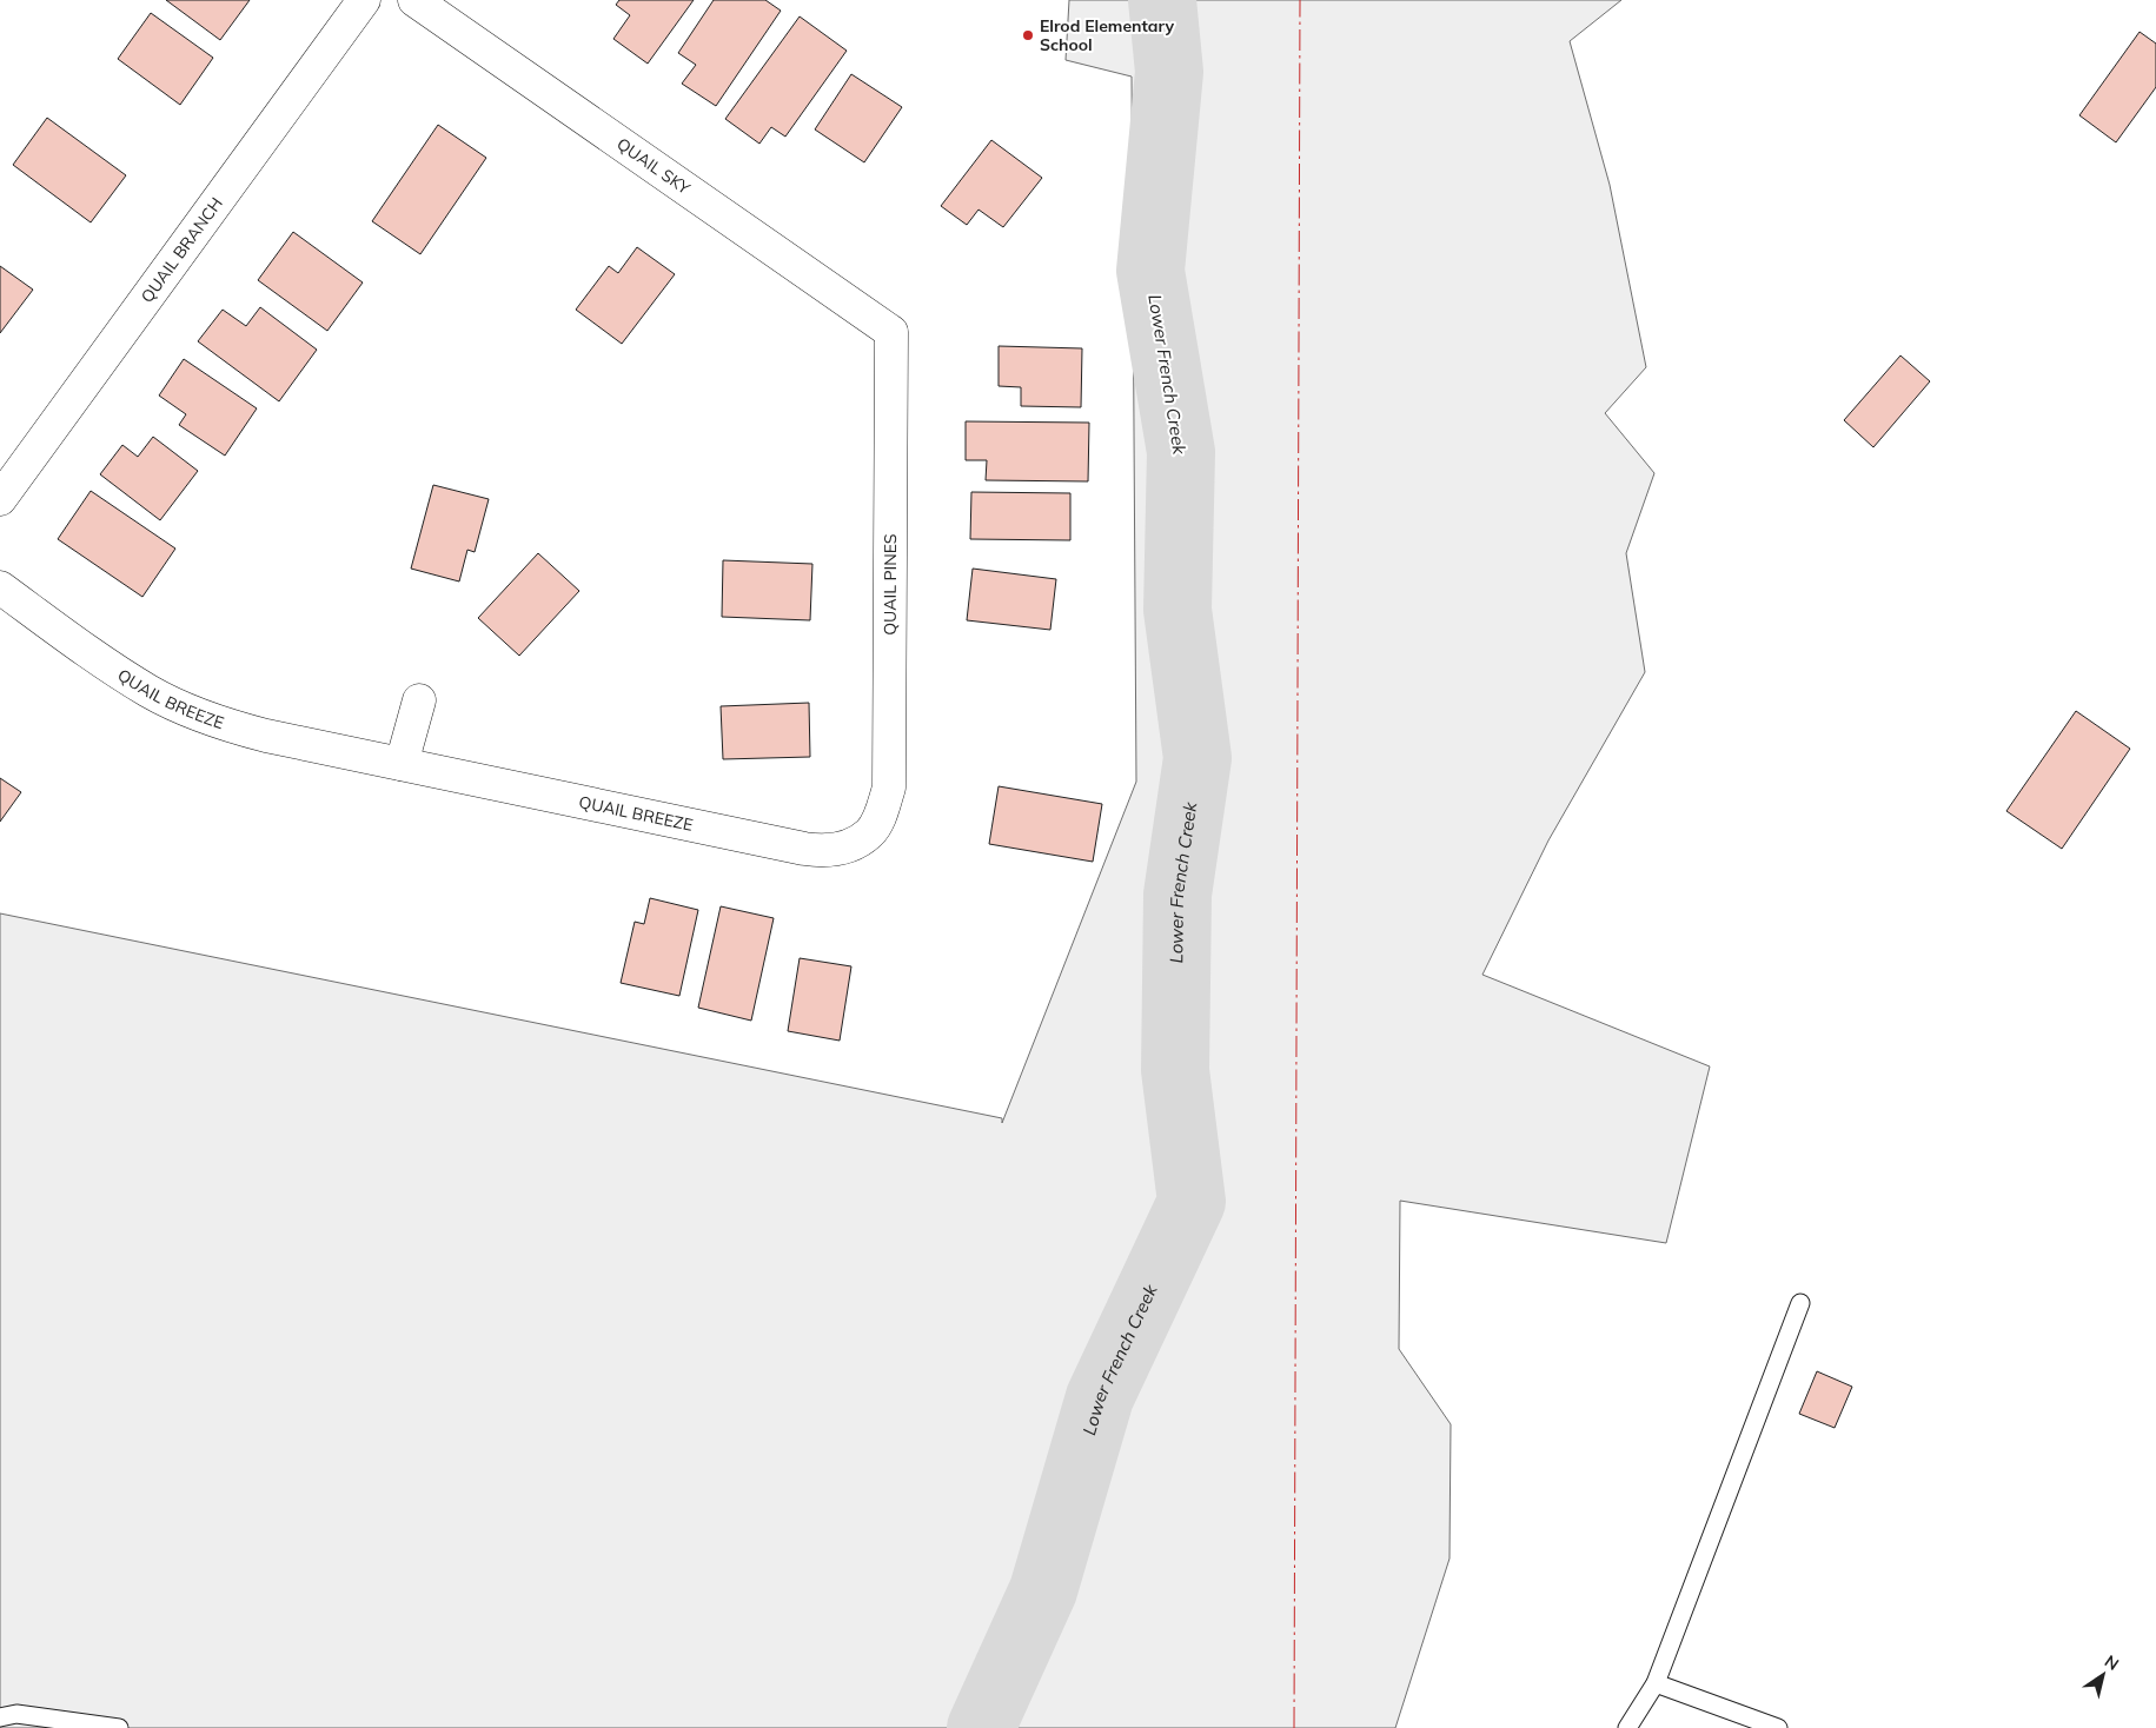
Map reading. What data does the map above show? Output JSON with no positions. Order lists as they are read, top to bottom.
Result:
{
  "streets": {
    "street": [
      "QUAIL SKY",
      "QUAIL BRANCH",
      "QUAIL PINES",
      "QUAIL BREEZE"
    ]
  },
  "crossings": [
    ["QUAIL SKY", "QUAIL PINES"],
    ["QUAIL PINES", "QUAIL BREEZE"]
  ],
  "water": ["Lower French Creek"],
  "places": ["Elrod Elementary School"],
  "north": "top right"
}
